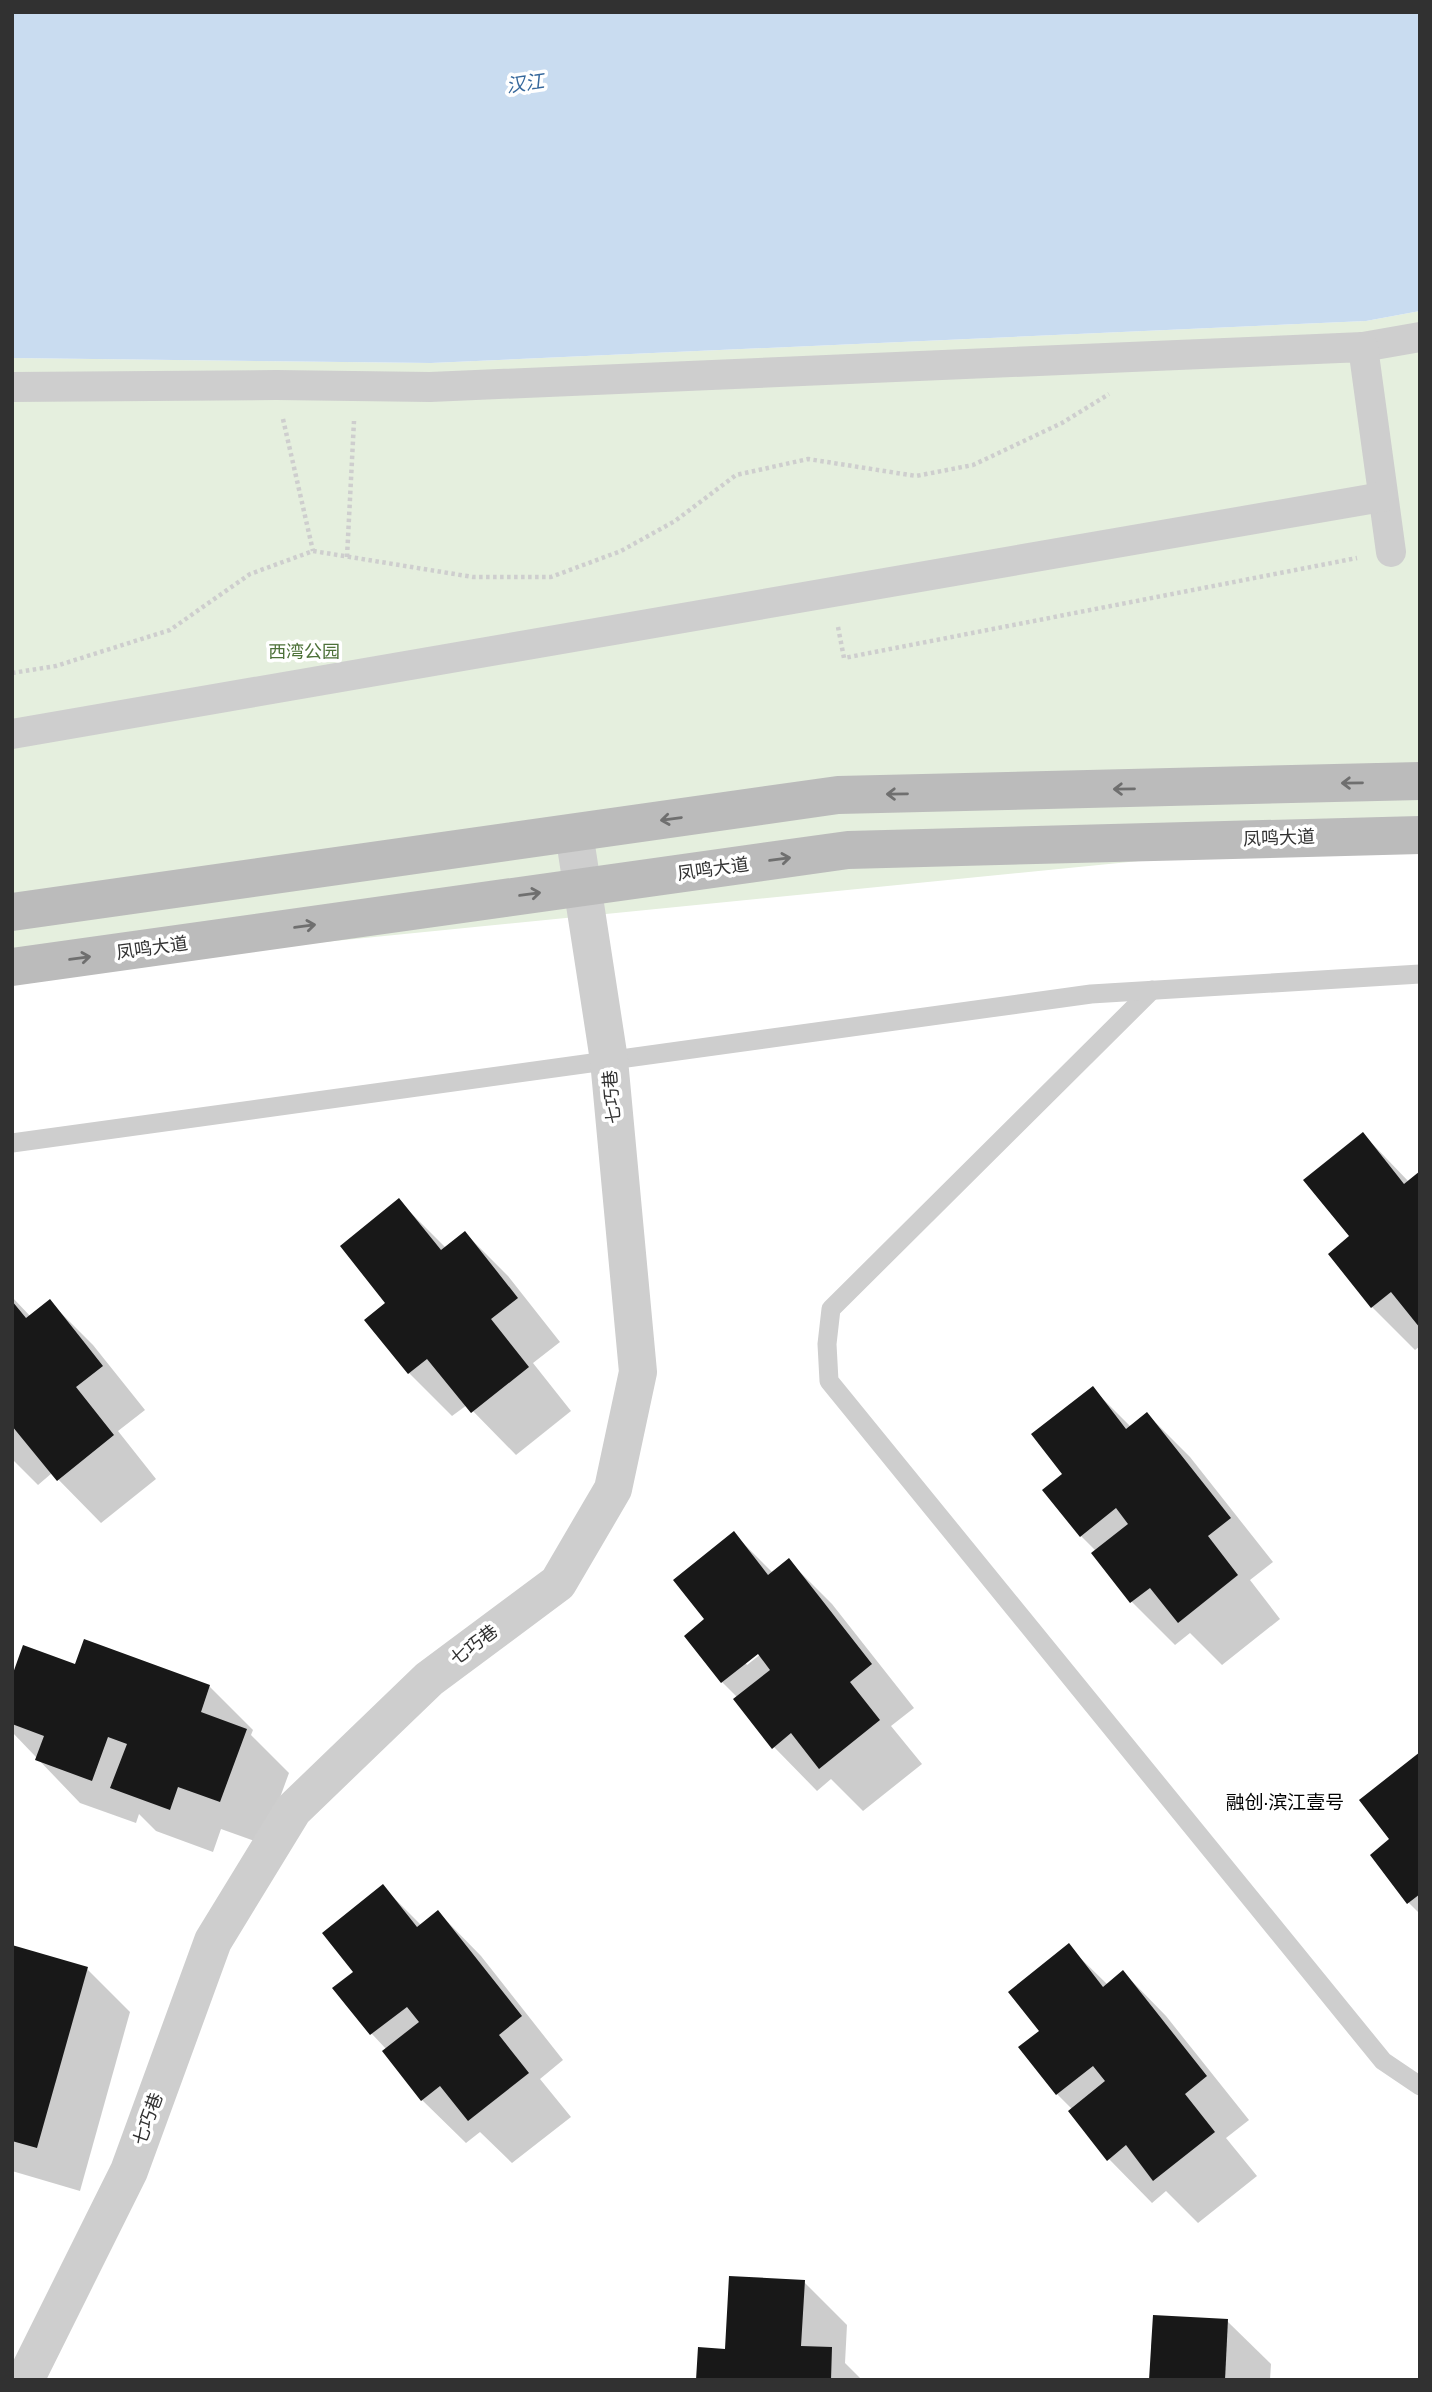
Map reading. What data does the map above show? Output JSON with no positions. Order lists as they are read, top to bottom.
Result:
{
  "streets": {
    "main road": ["凤鸣大道"],
    "street": ["七巧巷"]
  },
  "crossings": [
    ["凤鸣大道", "七巧巷"]
  ],
  "districts": ["融创·滨江壹号"],
  "water": ["汉江"],
  "parks": ["西湾公园"]
}
